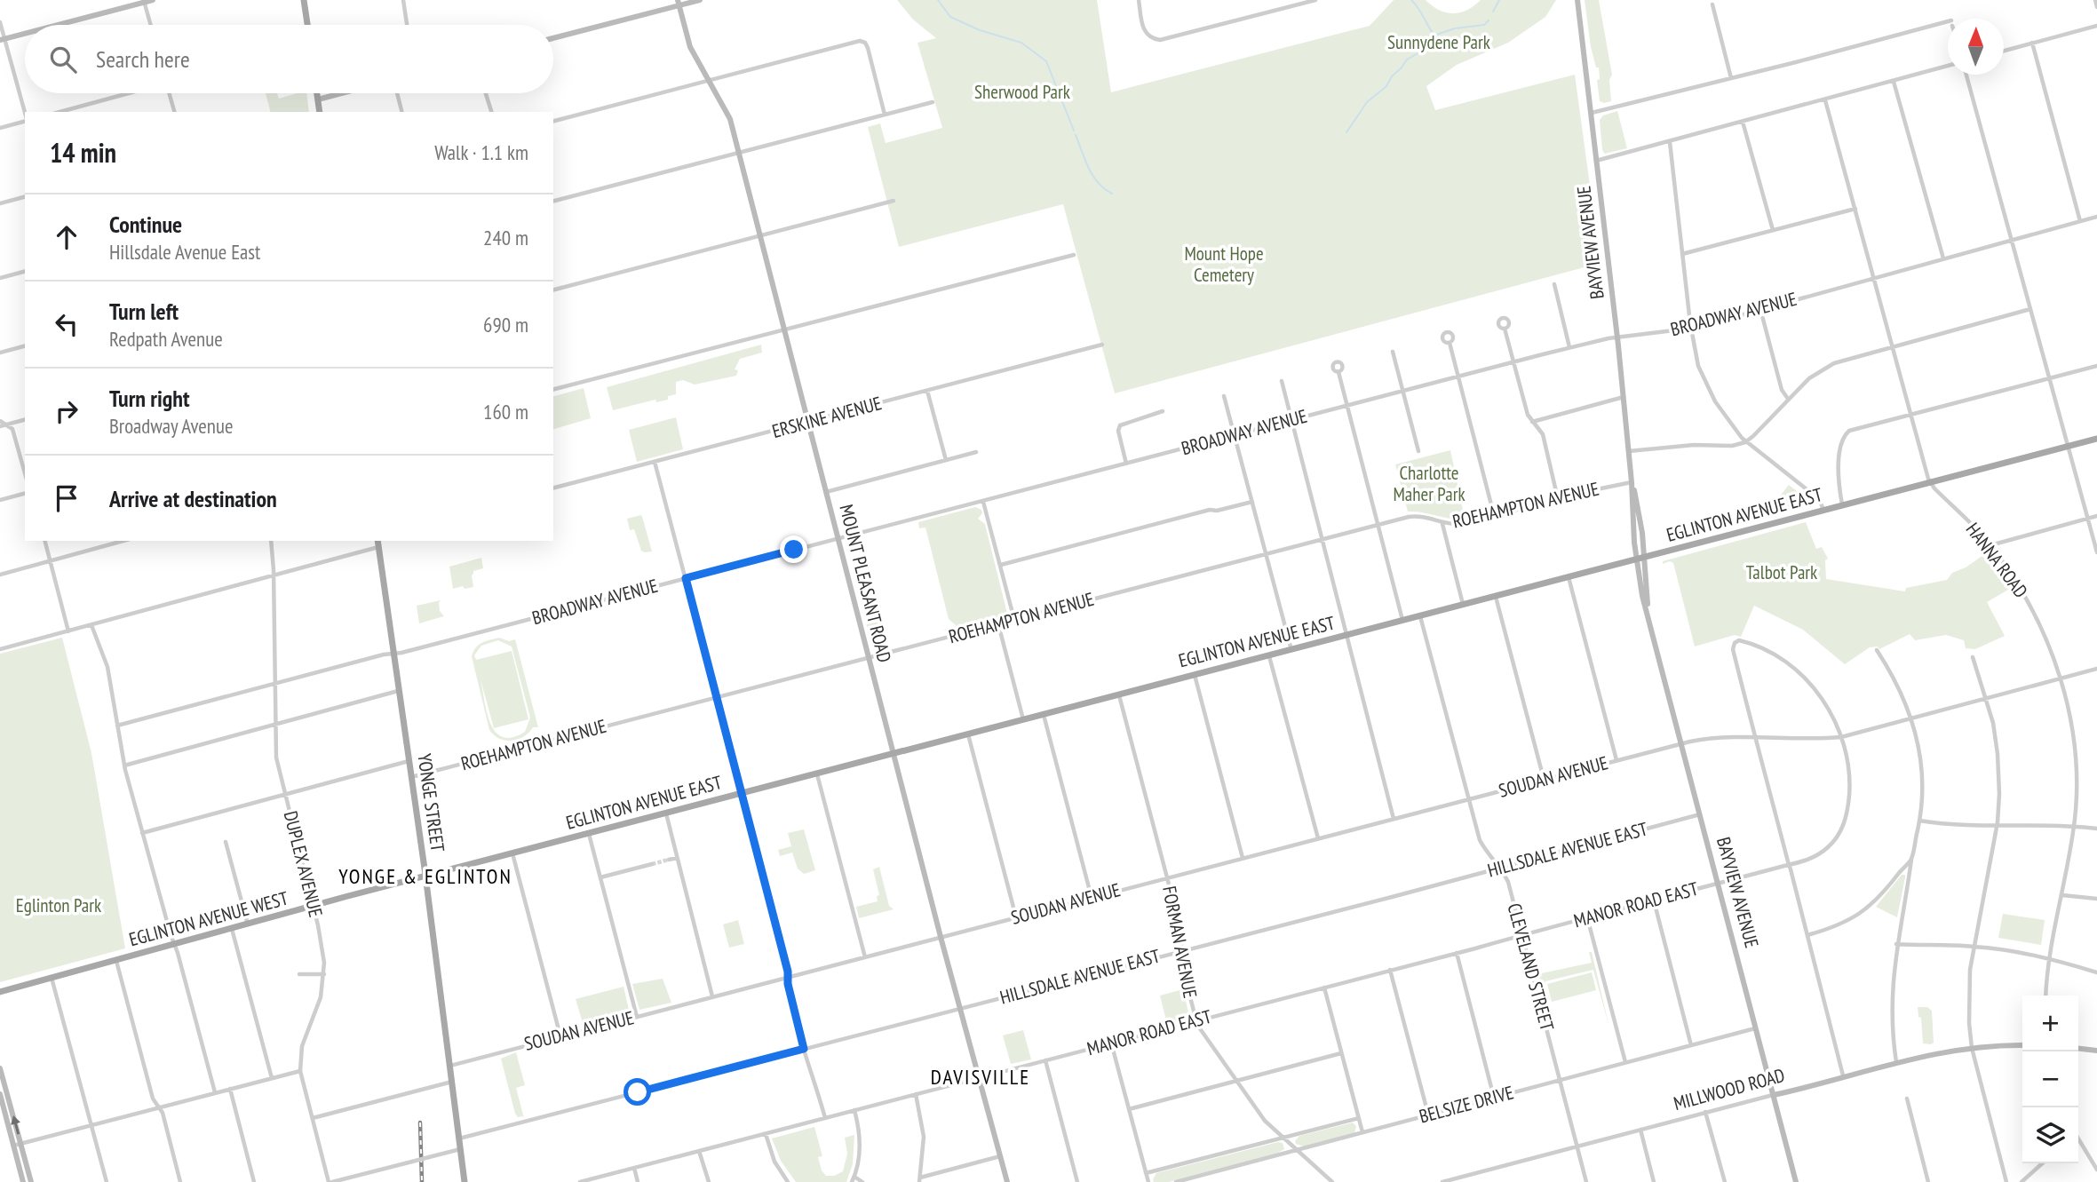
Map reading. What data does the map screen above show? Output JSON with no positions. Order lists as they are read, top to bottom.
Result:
{
  "streets": {
    "main road": [
      "BAYVIEW AVENUE",
      "EGLINTON AVENUE EAST",
      "MOUNT PLEASANT ROAD",
      "YONGE STREET",
      "EGLINTON AVENUE WEST",
      "MILLWOOD ROAD"
    ],
    "street": [
      "BROADWAY AVENUE",
      "ERSKINE AVENUE",
      "ROEHAMPTON AVENUE",
      "HANNA ROAD",
      "SOUDAN AVENUE",
      "HILLSDALE AVENUE EAST",
      "DUPLEX AVENUE",
      "MANOR ROAD EAST",
      "FORMAN AVENUE",
      "CLEVELAND STREET",
      "BELSIZE DRIVE"
    ]
  },
  "crossings": [
    ["BAYVIEW AVENUE", "BROADWAY AVENUE"],
    ["BAYVIEW AVENUE", "ROEHAMPTON AVENUE"],
    ["BAYVIEW AVENUE", "EGLINTON AVENUE EAST"],
    ["BAYVIEW AVENUE", "SOUDAN AVENUE"],
    ["BAYVIEW AVENUE", "HILLSDALE AVENUE EAST"],
    ["BAYVIEW AVENUE", "MANOR ROAD EAST"],
    ["BAYVIEW AVENUE", "MILLWOOD ROAD"],
    ["BAYVIEW AVENUE", "BELSIZE DRIVE"],
    ["BROADWAY AVENUE", "HANNA ROAD"],
    ["BROADWAY AVENUE", "MOUNT PLEASANT ROAD"],
    ["BROADWAY AVENUE", "YONGE STREET"],
    ["BROADWAY AVENUE", "DUPLEX AVENUE"],
    ["ERSKINE AVENUE", "MOUNT PLEASANT ROAD"],
    ["ROEHAMPTON AVENUE", "MOUNT PLEASANT ROAD"],
    ["ROEHAMPTON AVENUE", "YONGE STREET"],
    ["EGLINTON AVENUE EAST", "HANNA ROAD"],
    ["EGLINTON AVENUE EAST", "MOUNT PLEASANT ROAD"],
    ["EGLINTON AVENUE EAST", "YONGE STREET"],
    ["EGLINTON AVENUE EAST", "EGLINTON AVENUE WEST"],
    ["EGLINTON AVENUE EAST", "FORMAN AVENUE"],
    ["EGLINTON AVENUE EAST", "CLEVELAND STREET"],
    ["HANNA ROAD", "SOUDAN AVENUE"],
    ["MOUNT PLEASANT ROAD", "SOUDAN AVENUE"],
    ["MOUNT PLEASANT ROAD", "HILLSDALE AVENUE EAST"],
    ["MOUNT PLEASANT ROAD", "MANOR ROAD EAST"],
    ["SOUDAN AVENUE", "YONGE STREET"],
    ["SOUDAN AVENUE", "MANOR ROAD EAST"],
    ["SOUDAN AVENUE", "FORMAN AVENUE"],
    ["SOUDAN AVENUE", "CLEVELAND STREET"],
    ["YONGE STREET", "HILLSDALE AVENUE EAST"],
    ["YONGE STREET", "EGLINTON AVENUE WEST"],
    ["HILLSDALE AVENUE EAST", "FORMAN AVENUE"],
    ["HILLSDALE AVENUE EAST", "CLEVELAND STREET"],
    ["DUPLEX AVENUE", "EGLINTON AVENUE WEST"],
    ["MANOR ROAD EAST", "FORMAN AVENUE"],
    ["MANOR ROAD EAST", "CLEVELAND STREET"],
    ["FORMAN AVENUE", "BELSIZE DRIVE"],
    ["CLEVELAND STREET", "MILLWOOD ROAD"],
    ["CLEVELAND STREET", "BELSIZE DRIVE"]
  ],
  "districts": ["YONGE & EGLINTON", "DAVISVILLE"],
  "parks": [
    "Sunnydene Park",
    "Sherwood Park",
    "Mount Hope Cemetery",
    "Charlotte Maher Park",
    "Talbot Park",
    "Eglinton Park"
  ],
  "north": "top",
  "page": {
    "search": "Search here",
    "heading": ["14 min", "Walk · 1.1 km"],
    "list": [
      ["Continue", "Hillsdale Avenue East", "240 m"],
      ["Turn left", "Redpath Avenue", "690 m"],
      ["Turn right", "Broadway Avenue", "160 m"],
      "Arrive at destination"
    ],
    "map_buttons": ["+", "−"]
  }
}
